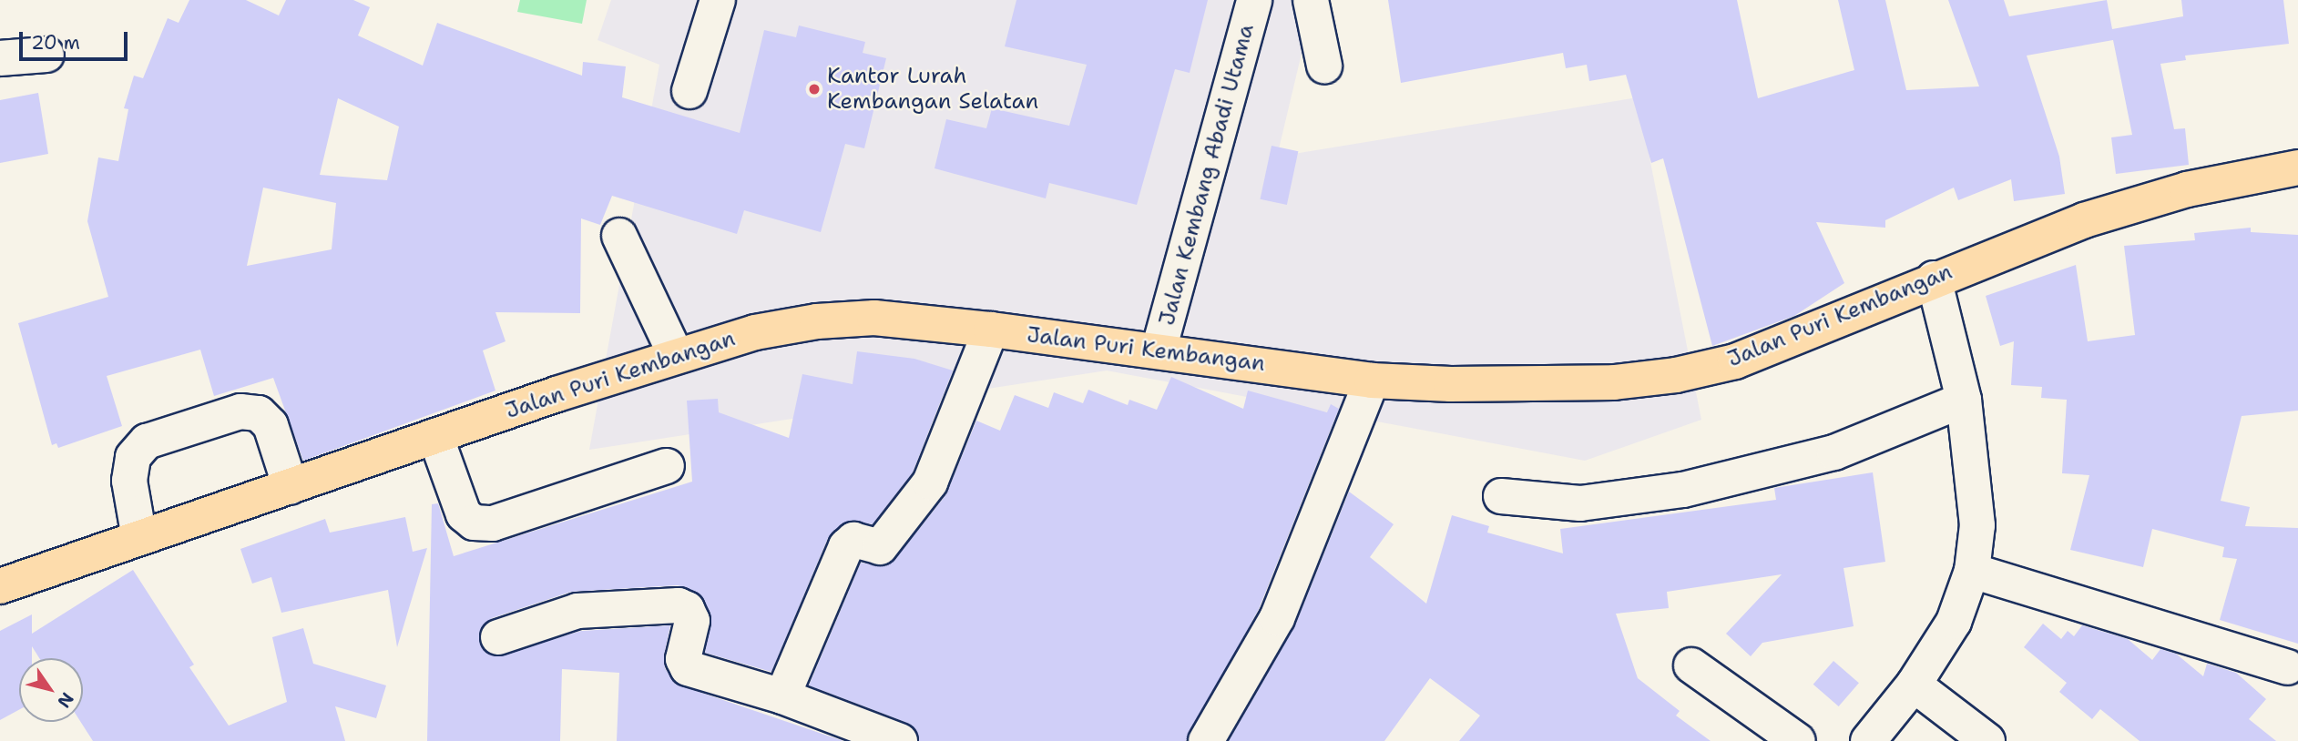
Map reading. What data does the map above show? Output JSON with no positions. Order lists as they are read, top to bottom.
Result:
{
  "streets": {
    "main road": ["Jalan Puri Kembangan"],
    "street": ["Jalan Kembang Abadi Utama"]
  },
  "crossings": [
    ["Jalan Kembang Abadi Utama", "Jalan Puri Kembangan"]
  ],
  "places": ["Kantor Lurah Kembangan Selatan"],
  "scale_bar": "20 m",
  "north": "bottom right"
}
